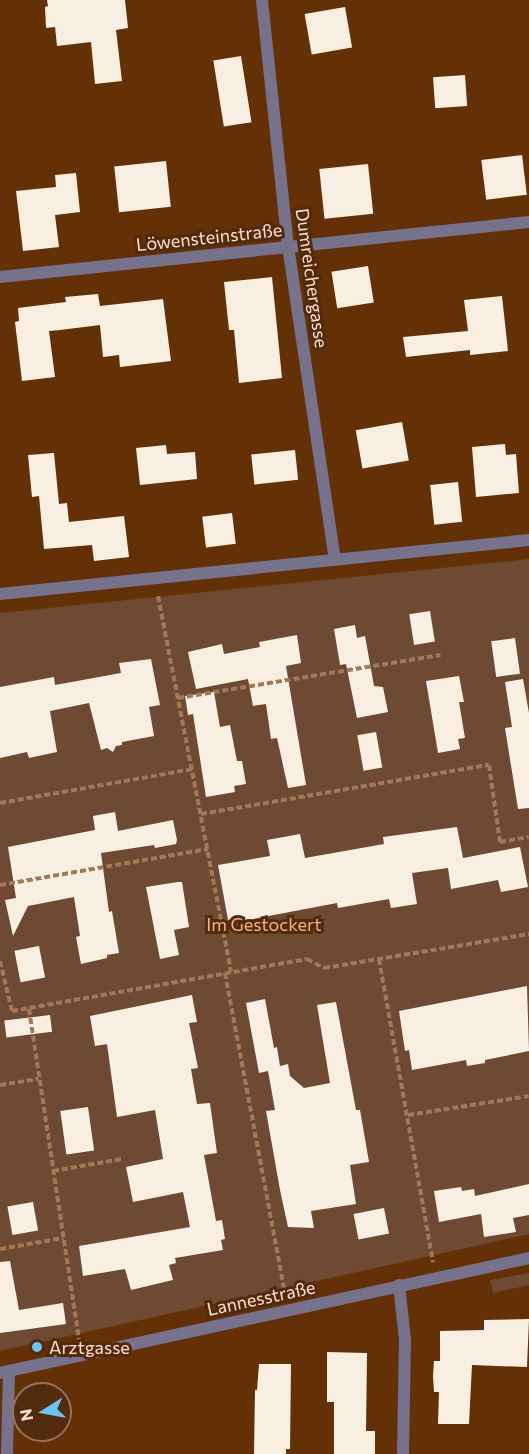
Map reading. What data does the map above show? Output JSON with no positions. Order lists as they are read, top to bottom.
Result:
{
  "streets": {
    "street": ["Löwensteinstraße", "Dumreichergasse", "Lannesstraße"]
  },
  "crossings": [
    ["Löwensteinstraße", "Dumreichergasse"]
  ],
  "parks": ["Im Gestockert"],
  "places": ["Arztgasse"],
  "north": "left"
}
